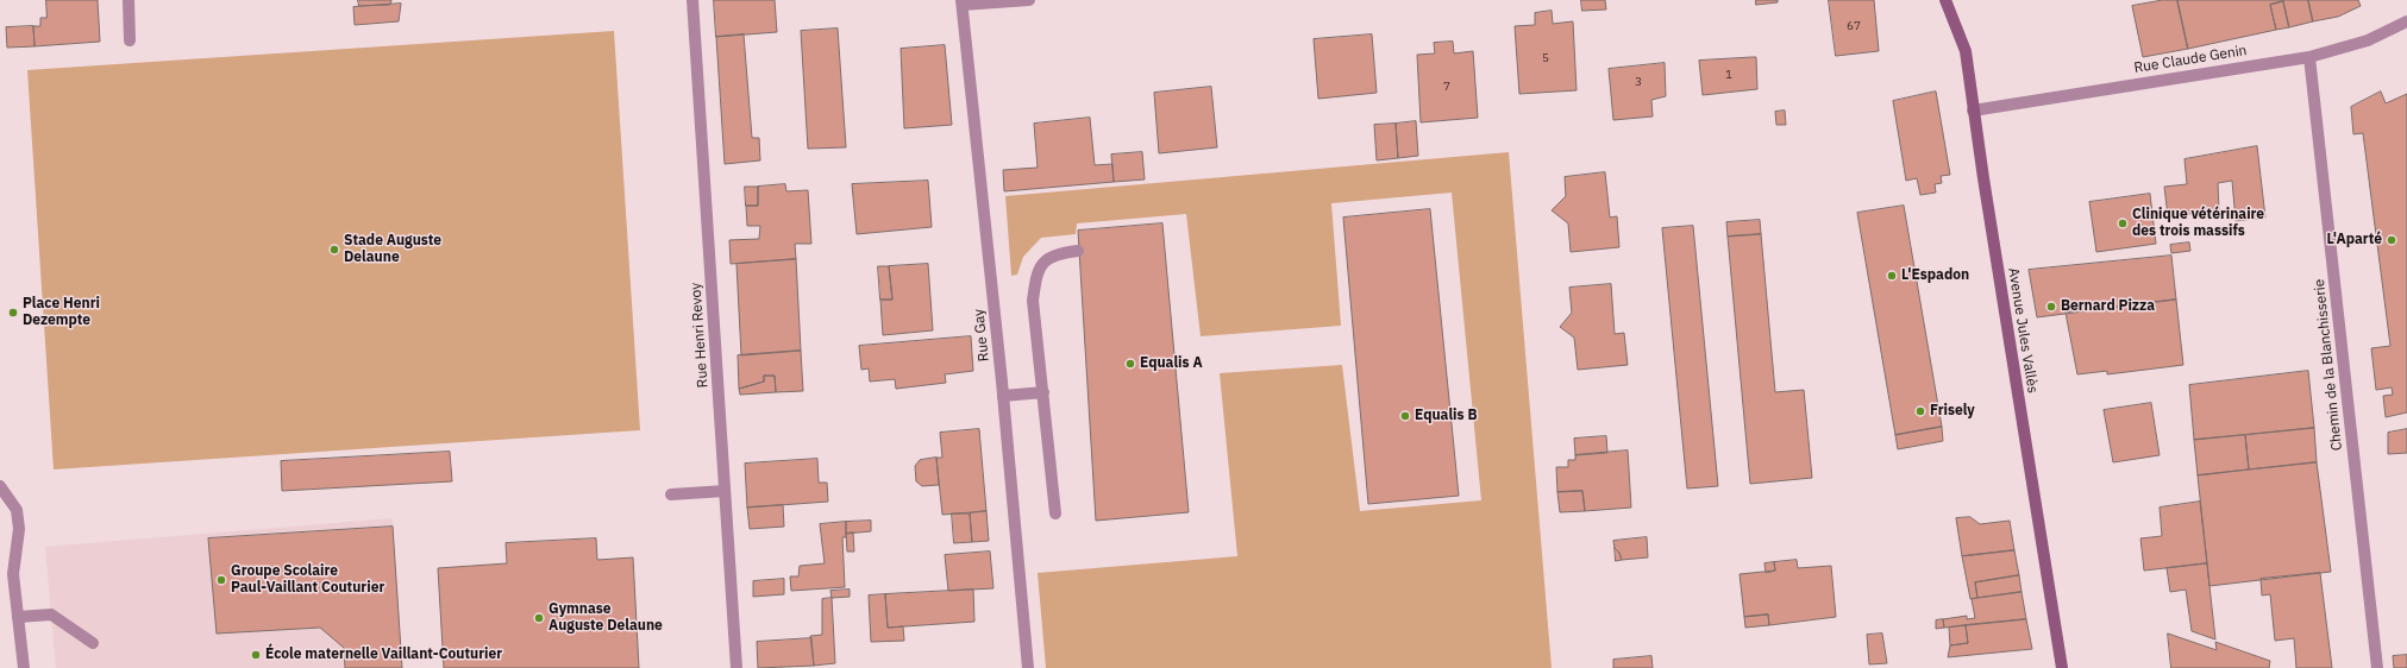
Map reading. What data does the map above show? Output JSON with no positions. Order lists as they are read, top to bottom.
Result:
{
  "streets": {
    "street": [
      "Rue Claude Genin",
      "Avenue Jules Vallès",
      "Rue Henri Revoy",
      "Rue Gay",
      "Chemin de la Blanchisserie"
    ]
  },
  "crossings": [
    ["Rue Claude Genin", "Avenue Jules Vallès"],
    ["Rue Claude Genin", "Chemin de la Blanchisserie"]
  ],
  "places": [
    "Clinique vétérinaire des trois massifs",
    "L'Aparté",
    "Stade Auguste Delaune",
    "L'Espadon",
    "Bernard Pizza",
    "Place Henri Dezempte",
    "Equalis A",
    "Frisely",
    "Equalis B",
    "Groupe Scolaire Paul-Vaillant Couturier",
    "Gymnase Auguste Delaune",
    "École maternelle Vaillant-Couturier"
  ],
  "house_numbers": [
    "67",
    "5",
    "1",
    "3",
    "7"
  ]
}
